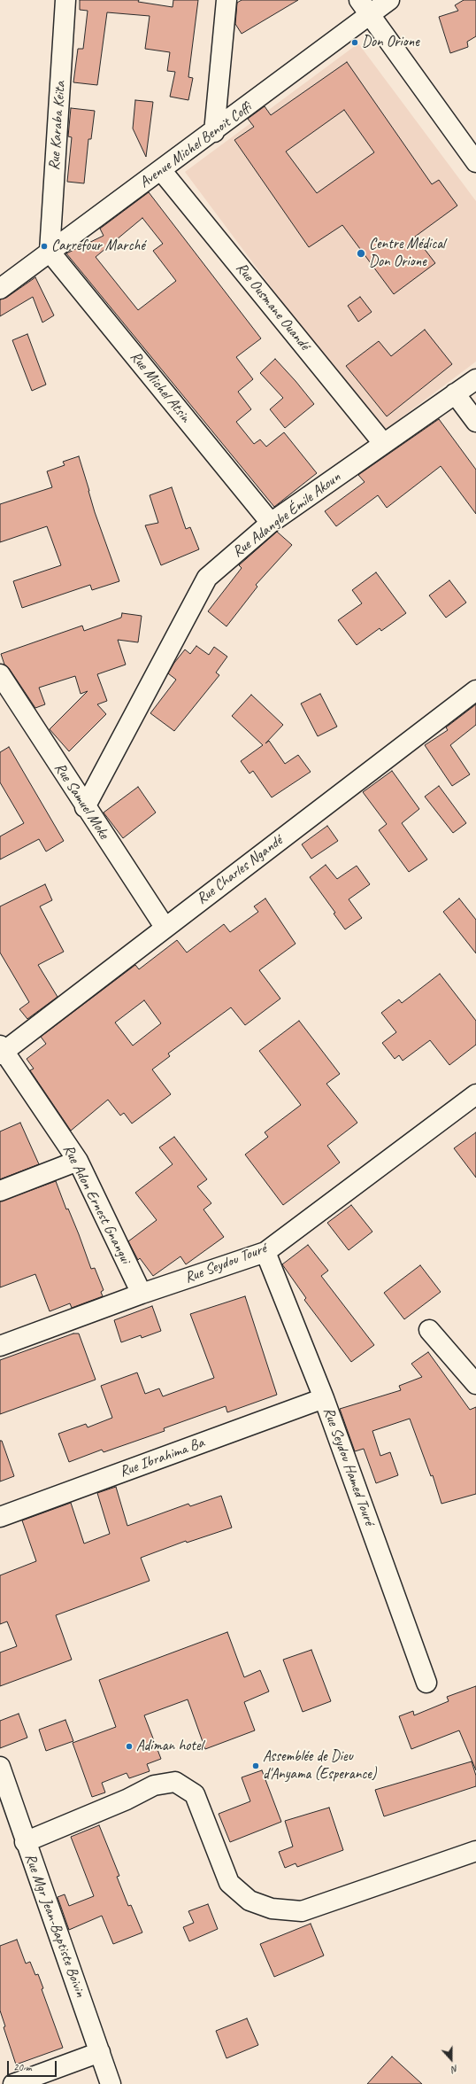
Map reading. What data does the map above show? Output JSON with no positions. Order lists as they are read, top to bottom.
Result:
{
  "streets": {
    "street": [
      "Rue Karaba Keïta",
      "Avenue Michel Benoit Coffi",
      "Rue Ousmane Ouandé",
      "Rue Michel Atsin",
      "Rue Adangbe Émile Akoun",
      "Rue Samuel Moke",
      "Rue Charles Ngandé",
      "Rue Adon Ernest Gnangui",
      "Rue Seydou Touré",
      "Rue Ibrahima Ba",
      "Rue Seydou Hamed Touré",
      "Rue Mgr Jean-Baptiste Boivin"
    ]
  },
  "crossings": [
    ["Rue Karaba Keïta", "Avenue Michel Benoit Coffi"],
    ["Rue Karaba Keïta", "Rue Michel Atsin"],
    ["Avenue Michel Benoit Coffi", "Rue Ousmane Ouandé"],
    ["Avenue Michel Benoit Coffi", "Rue Michel Atsin"],
    ["Rue Ousmane Ouandé", "Rue Adangbe Émile Akoun"],
    ["Rue Michel Atsin", "Rue Adangbe Émile Akoun"],
    ["Rue Adangbe Émile Akoun", "Rue Samuel Moke"],
    ["Rue Samuel Moke", "Rue Charles Ngandé"],
    ["Rue Charles Ngandé", "Rue Adon Ernest Gnangui"],
    ["Rue Adon Ernest Gnangui", "Rue Seydou Touré"],
    ["Rue Seydou Touré", "Rue Seydou Hamed Touré"],
    ["Rue Ibrahima Ba", "Rue Seydou Hamed Touré"]
  ],
  "places": [
    "Don Orione",
    "Carrefour Marché",
    "Centre Médical Don Orione",
    "Adiman hotel",
    "Assemblée de Dieu d'Anyama (Esperance)"
  ],
  "scale_bar": "20 m",
  "north": "bottom"
}
